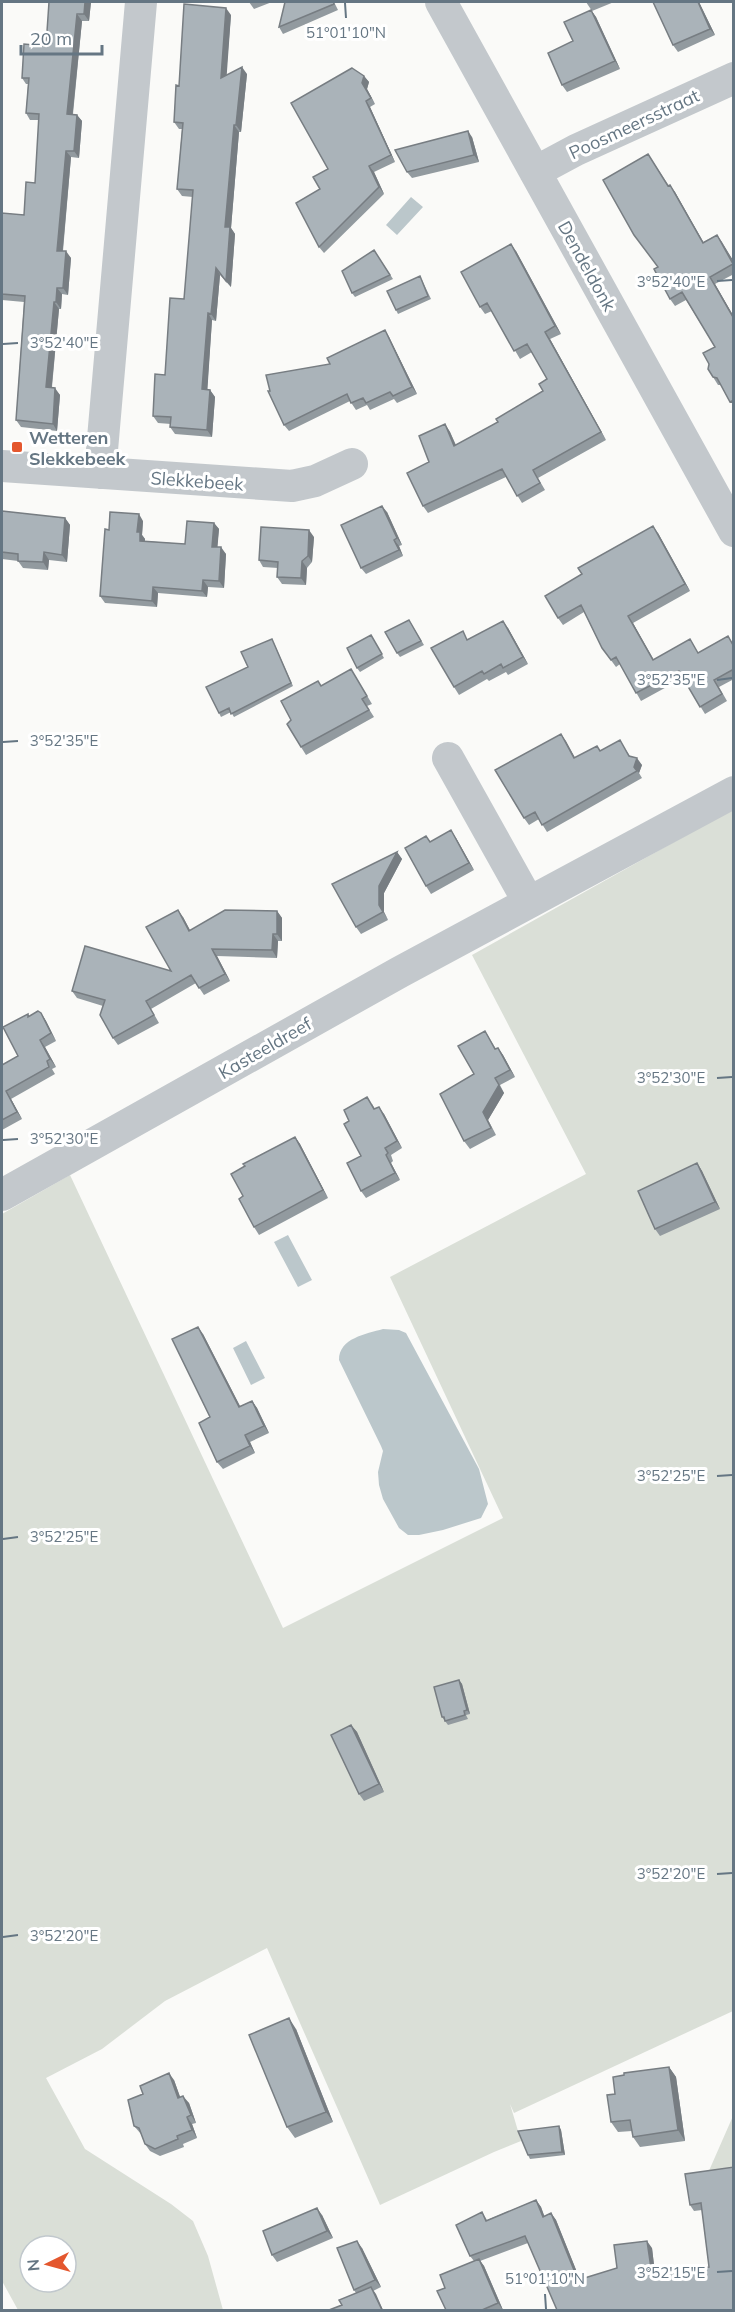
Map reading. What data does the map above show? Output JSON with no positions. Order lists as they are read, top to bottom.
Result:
{
  "streets": {
    "street": [
      "Poosmeersstraat",
      "Dendeldonk",
      "Slekkebeek",
      "Kasteeldreef"
    ]
  },
  "crossings": [
    ["Poosmeersstraat", "Dendeldonk"]
  ],
  "places": {
    "transit": ["Wetteren Slekkebeek"]
  },
  "scale_bar": "20 m",
  "north": "left",
  "coordinates": [
    "51°01'10\"N",
    "3°52'40\"E",
    "3°52'35\"E",
    "3°52'30\"E",
    "3°52'25\"E",
    "3°52'20\"E",
    "3°52'15\"E"
  ]
}
